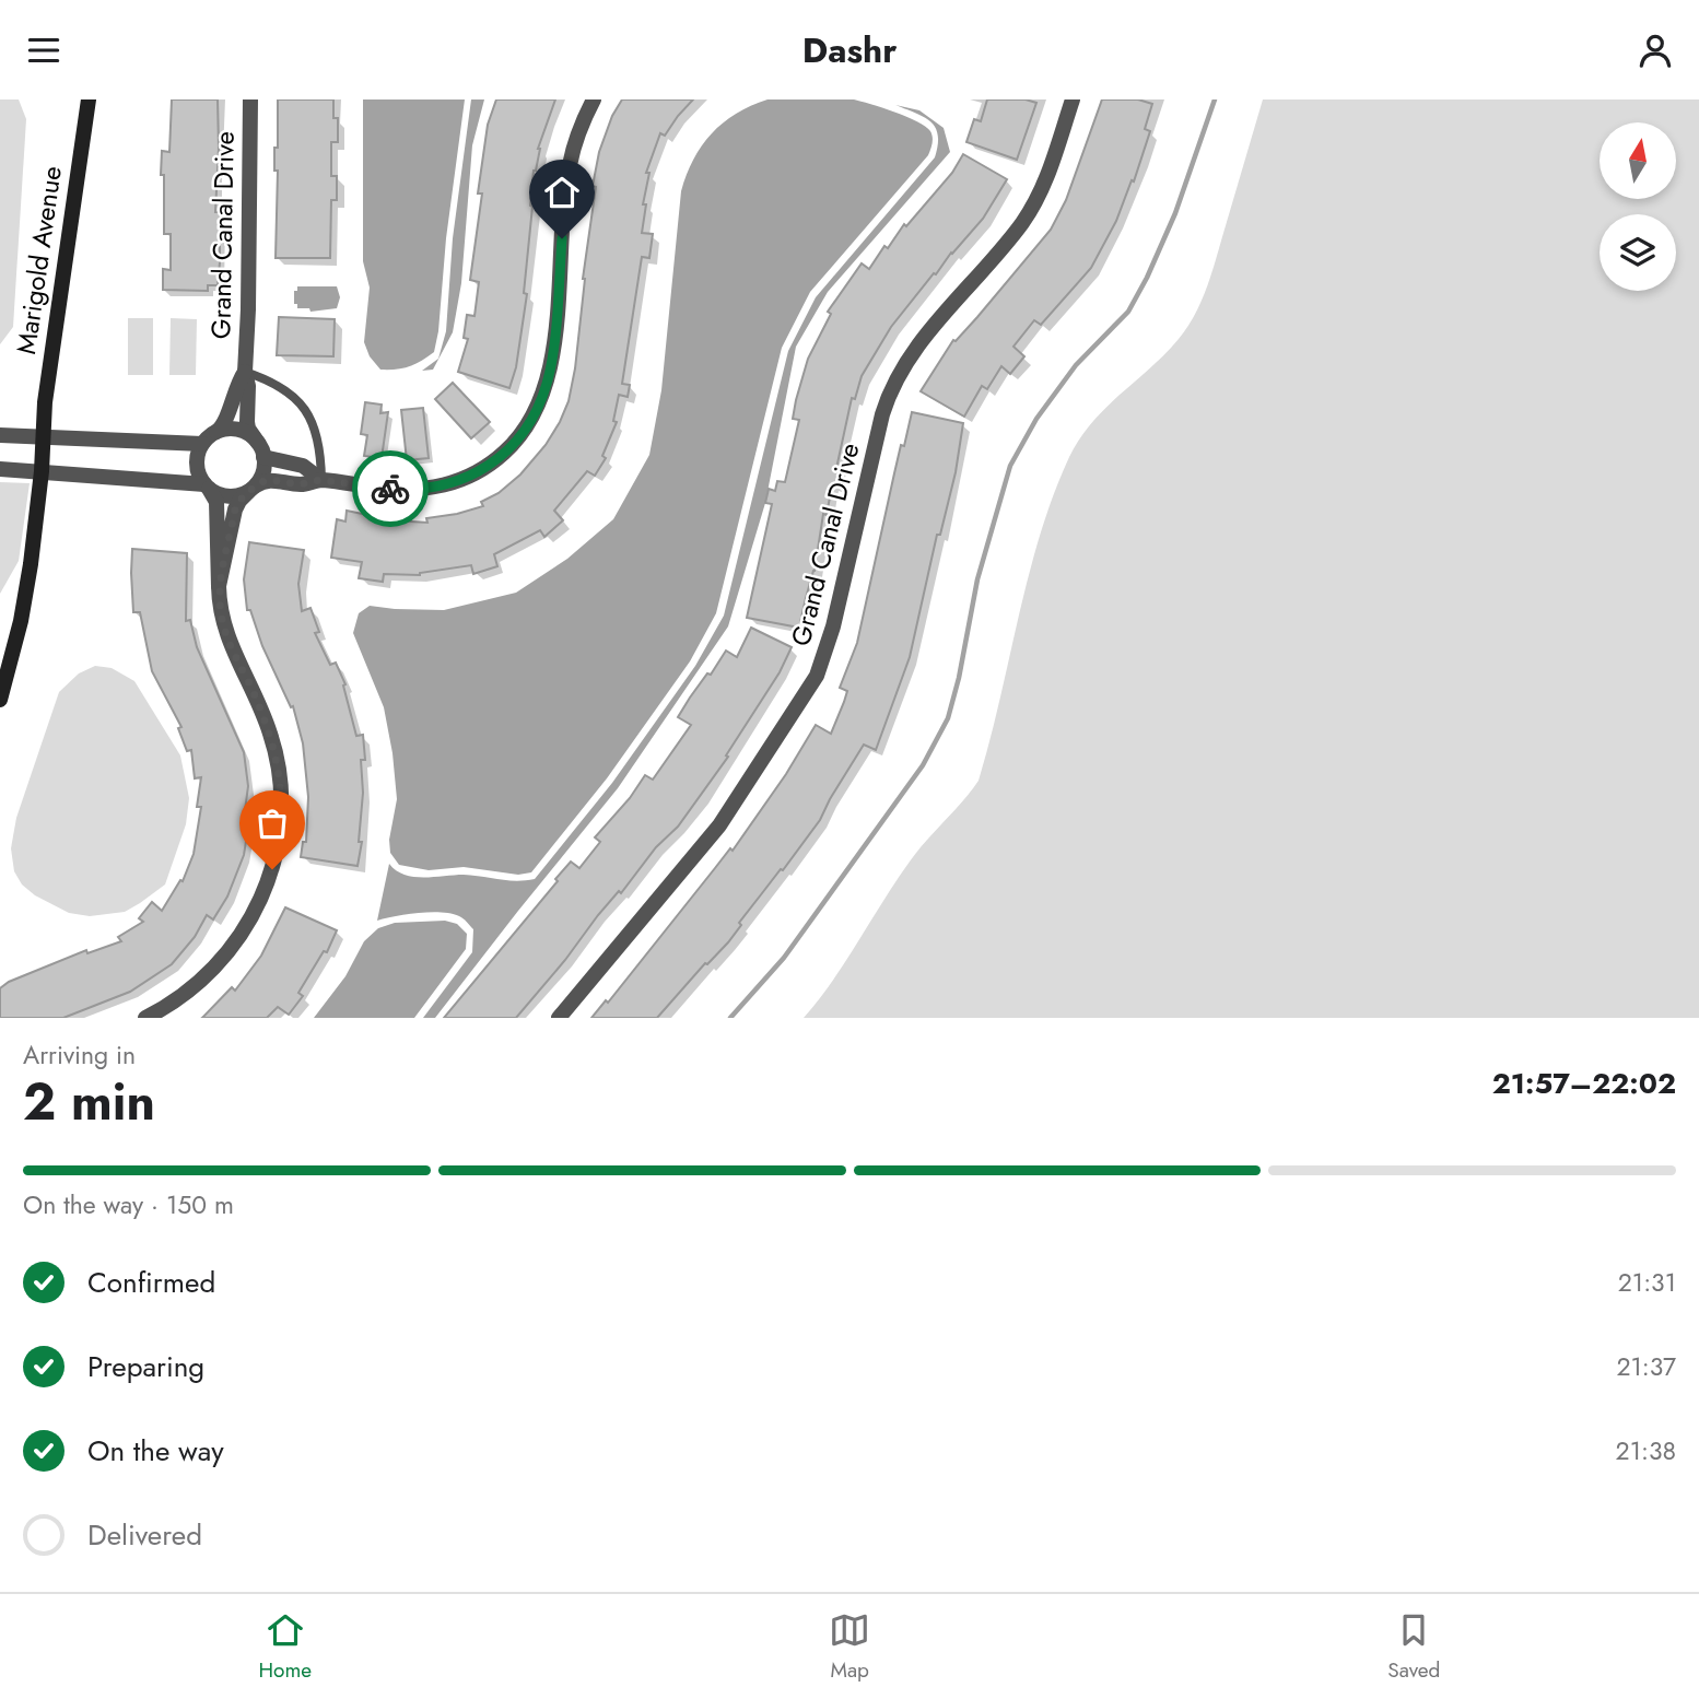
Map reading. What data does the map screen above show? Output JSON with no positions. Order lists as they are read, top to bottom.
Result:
{
  "streets": {
    "main road": ["Marigold Avenue"],
    "street": ["Grand Canal Drive"]
  },
  "north": "top",
  "page": {
    "header": "Dashr",
    "heading": ["2 min", "Arriving in", "21:57–22:02"],
    "bar": "On the way · 150 m",
    "list": [
      ["Confirmed", "21:31"],
      ["Preparing", "21:37"],
      ["On the way", "21:38"],
      "Delivered"
    ],
    "tabs": ["Home", "Map", "Saved"]
  }
}
